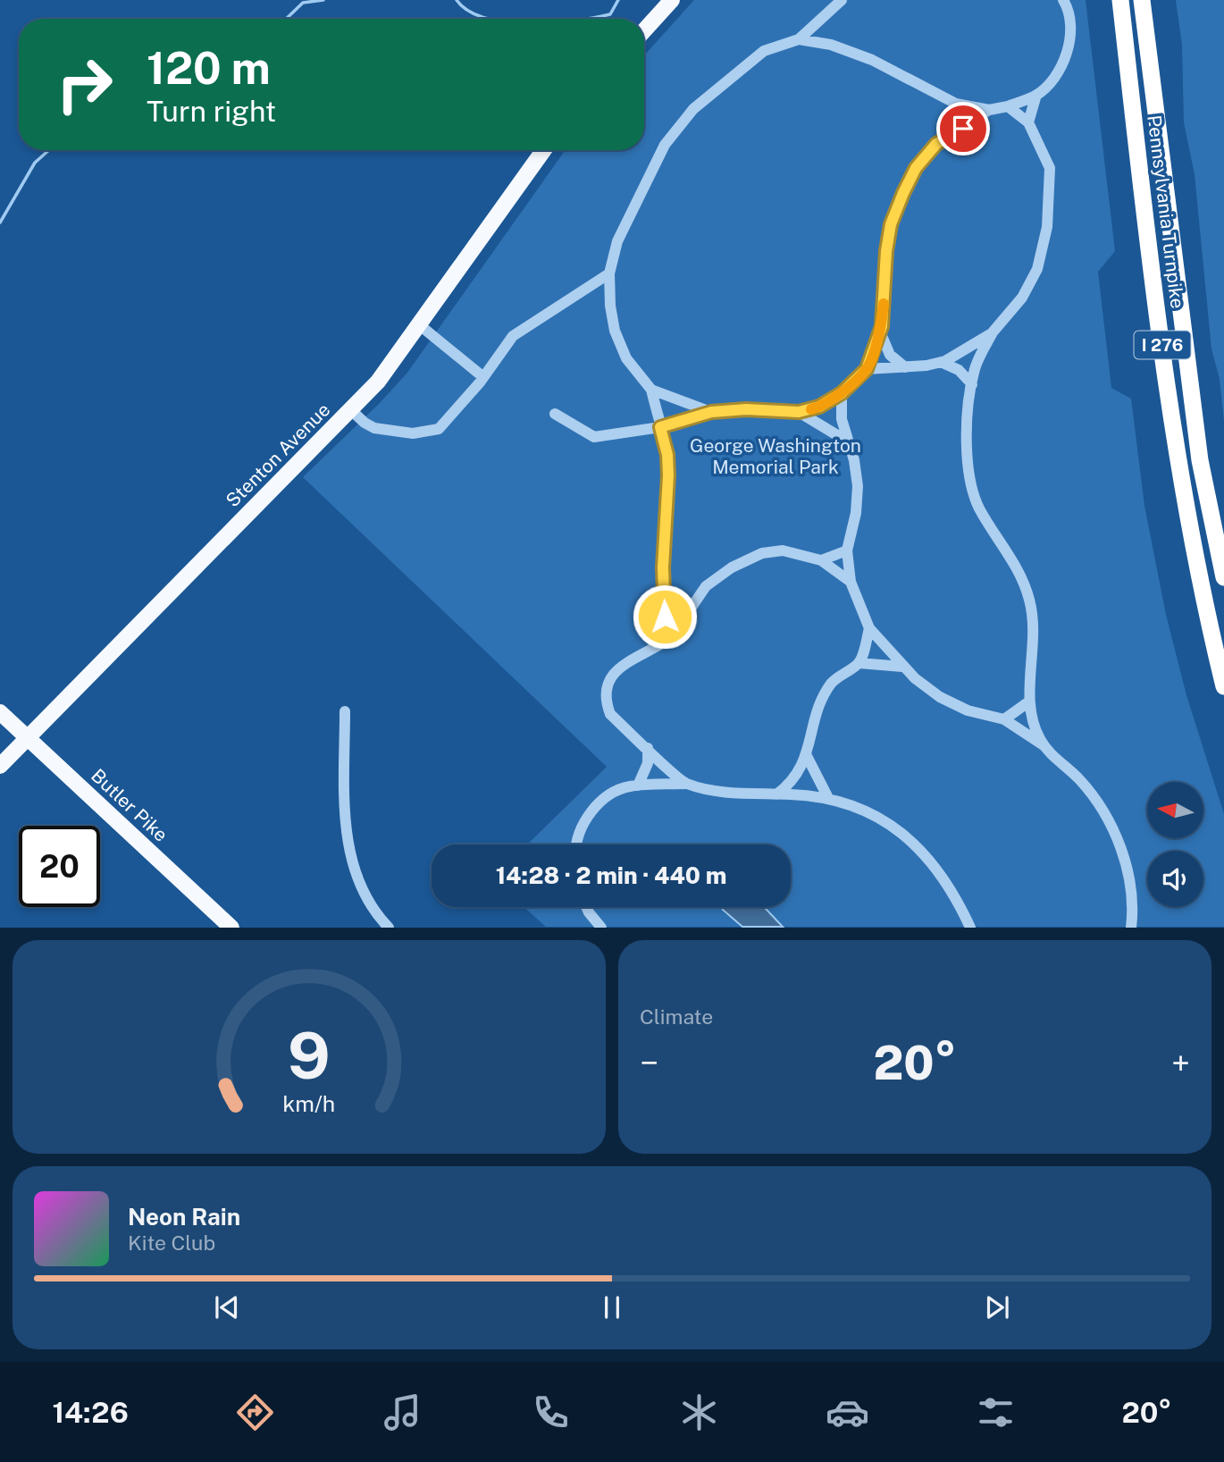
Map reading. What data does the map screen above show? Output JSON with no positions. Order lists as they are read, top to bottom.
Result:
{
  "streets": {
    "highway": ["Pennsylvania Turnpike", "I 276"],
    "main road": ["Stenton Avenue", "Butler Pike"]
  },
  "crossings": [
    ["Stenton Avenue", "Butler Pike"]
  ],
  "parks": ["George Washington Memorial Park"],
  "north": "left",
  "page": {
    "turn": ["120 m", "Turn right"],
    "limit": "20",
    "trip": "14:28 · 2 min · 440 m",
    "tile": "Climate",
    "heat": ["−", "20°", "+"],
    "song": ["Neon Rain", "Kite Club"],
    "tabs": ["14:26", "20°"],
    "gauge": ["9", "km/h"]
  }
}
